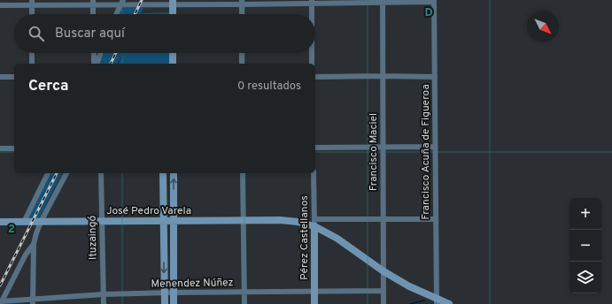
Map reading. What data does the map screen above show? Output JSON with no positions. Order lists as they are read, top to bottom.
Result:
{
  "streets": {
    "street": [
      "Francisco Maciel",
      "Francisco Acuña de Figueroa",
      "José Pedro Varela",
      "Ituzaingó",
      "Pérez Castellanos",
      "Menendez Núñez"
    ]
  },
  "crossings": [
    ["Francisco Maciel", "José Pedro Varela"],
    ["Francisco Maciel", "Menendez Núñez"],
    ["Francisco Acuña de Figueroa", "José Pedro Varela"],
    ["José Pedro Varela", "Ituzaingó"],
    ["José Pedro Varela", "Pérez Castellanos"],
    ["Ituzaingó", "Menendez Núñez"],
    ["Pérez Castellanos", "Menendez Núñez"]
  ],
  "north": "bottom right",
  "page": {
    "search": "Buscar aquí",
    "heading": ["Cerca", "0 resultados"],
    "map_buttons": ["+", "−"]
  },
  "grid": {
    "columns": ["D"],
    "rows": ["2"]
  }
}
